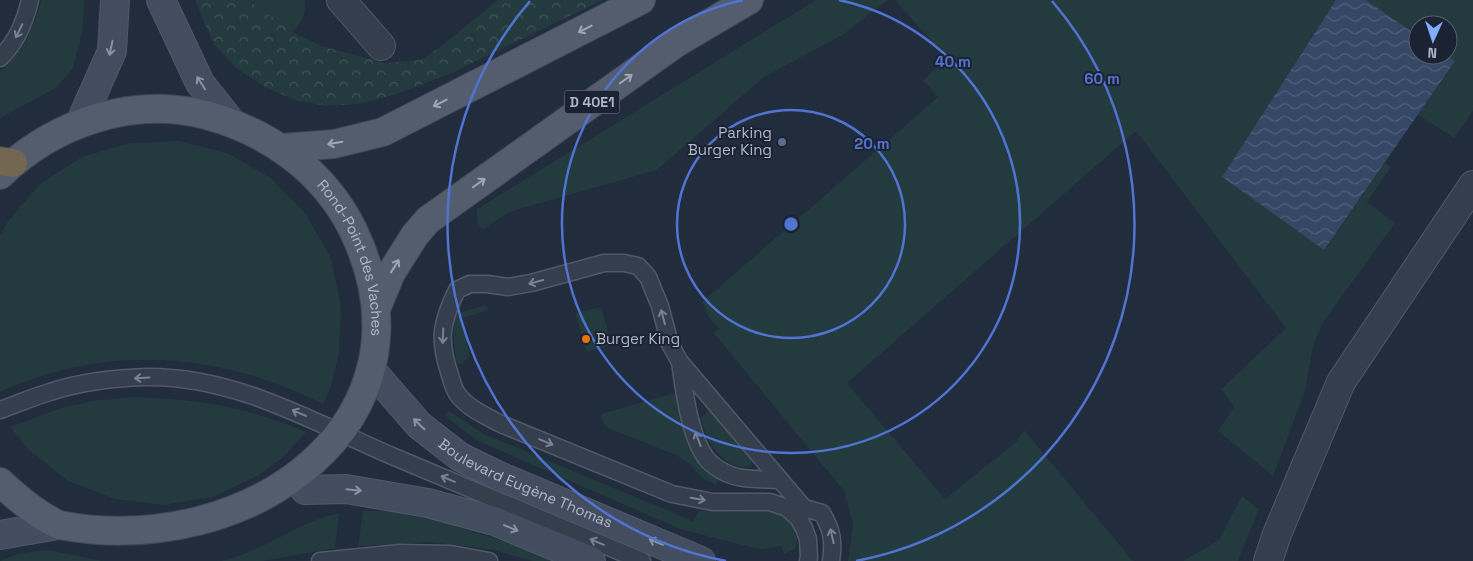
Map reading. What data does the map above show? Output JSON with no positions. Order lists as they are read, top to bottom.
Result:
{
  "streets": {
    "main road": ["D 40E1", "Rond-Point des Vaches", "Boulevard Eugène Thomas"]
  },
  "crossings": [
    ["D 40E1", "Rond-Point des Vaches"],
    ["Rond-Point des Vaches", "Boulevard Eugène Thomas"]
  ],
  "places": ["Parking Burger King", "Burger King"],
  "north": "bottom",
  "rings": ["40 m", "60 m", "20 m"]
}
